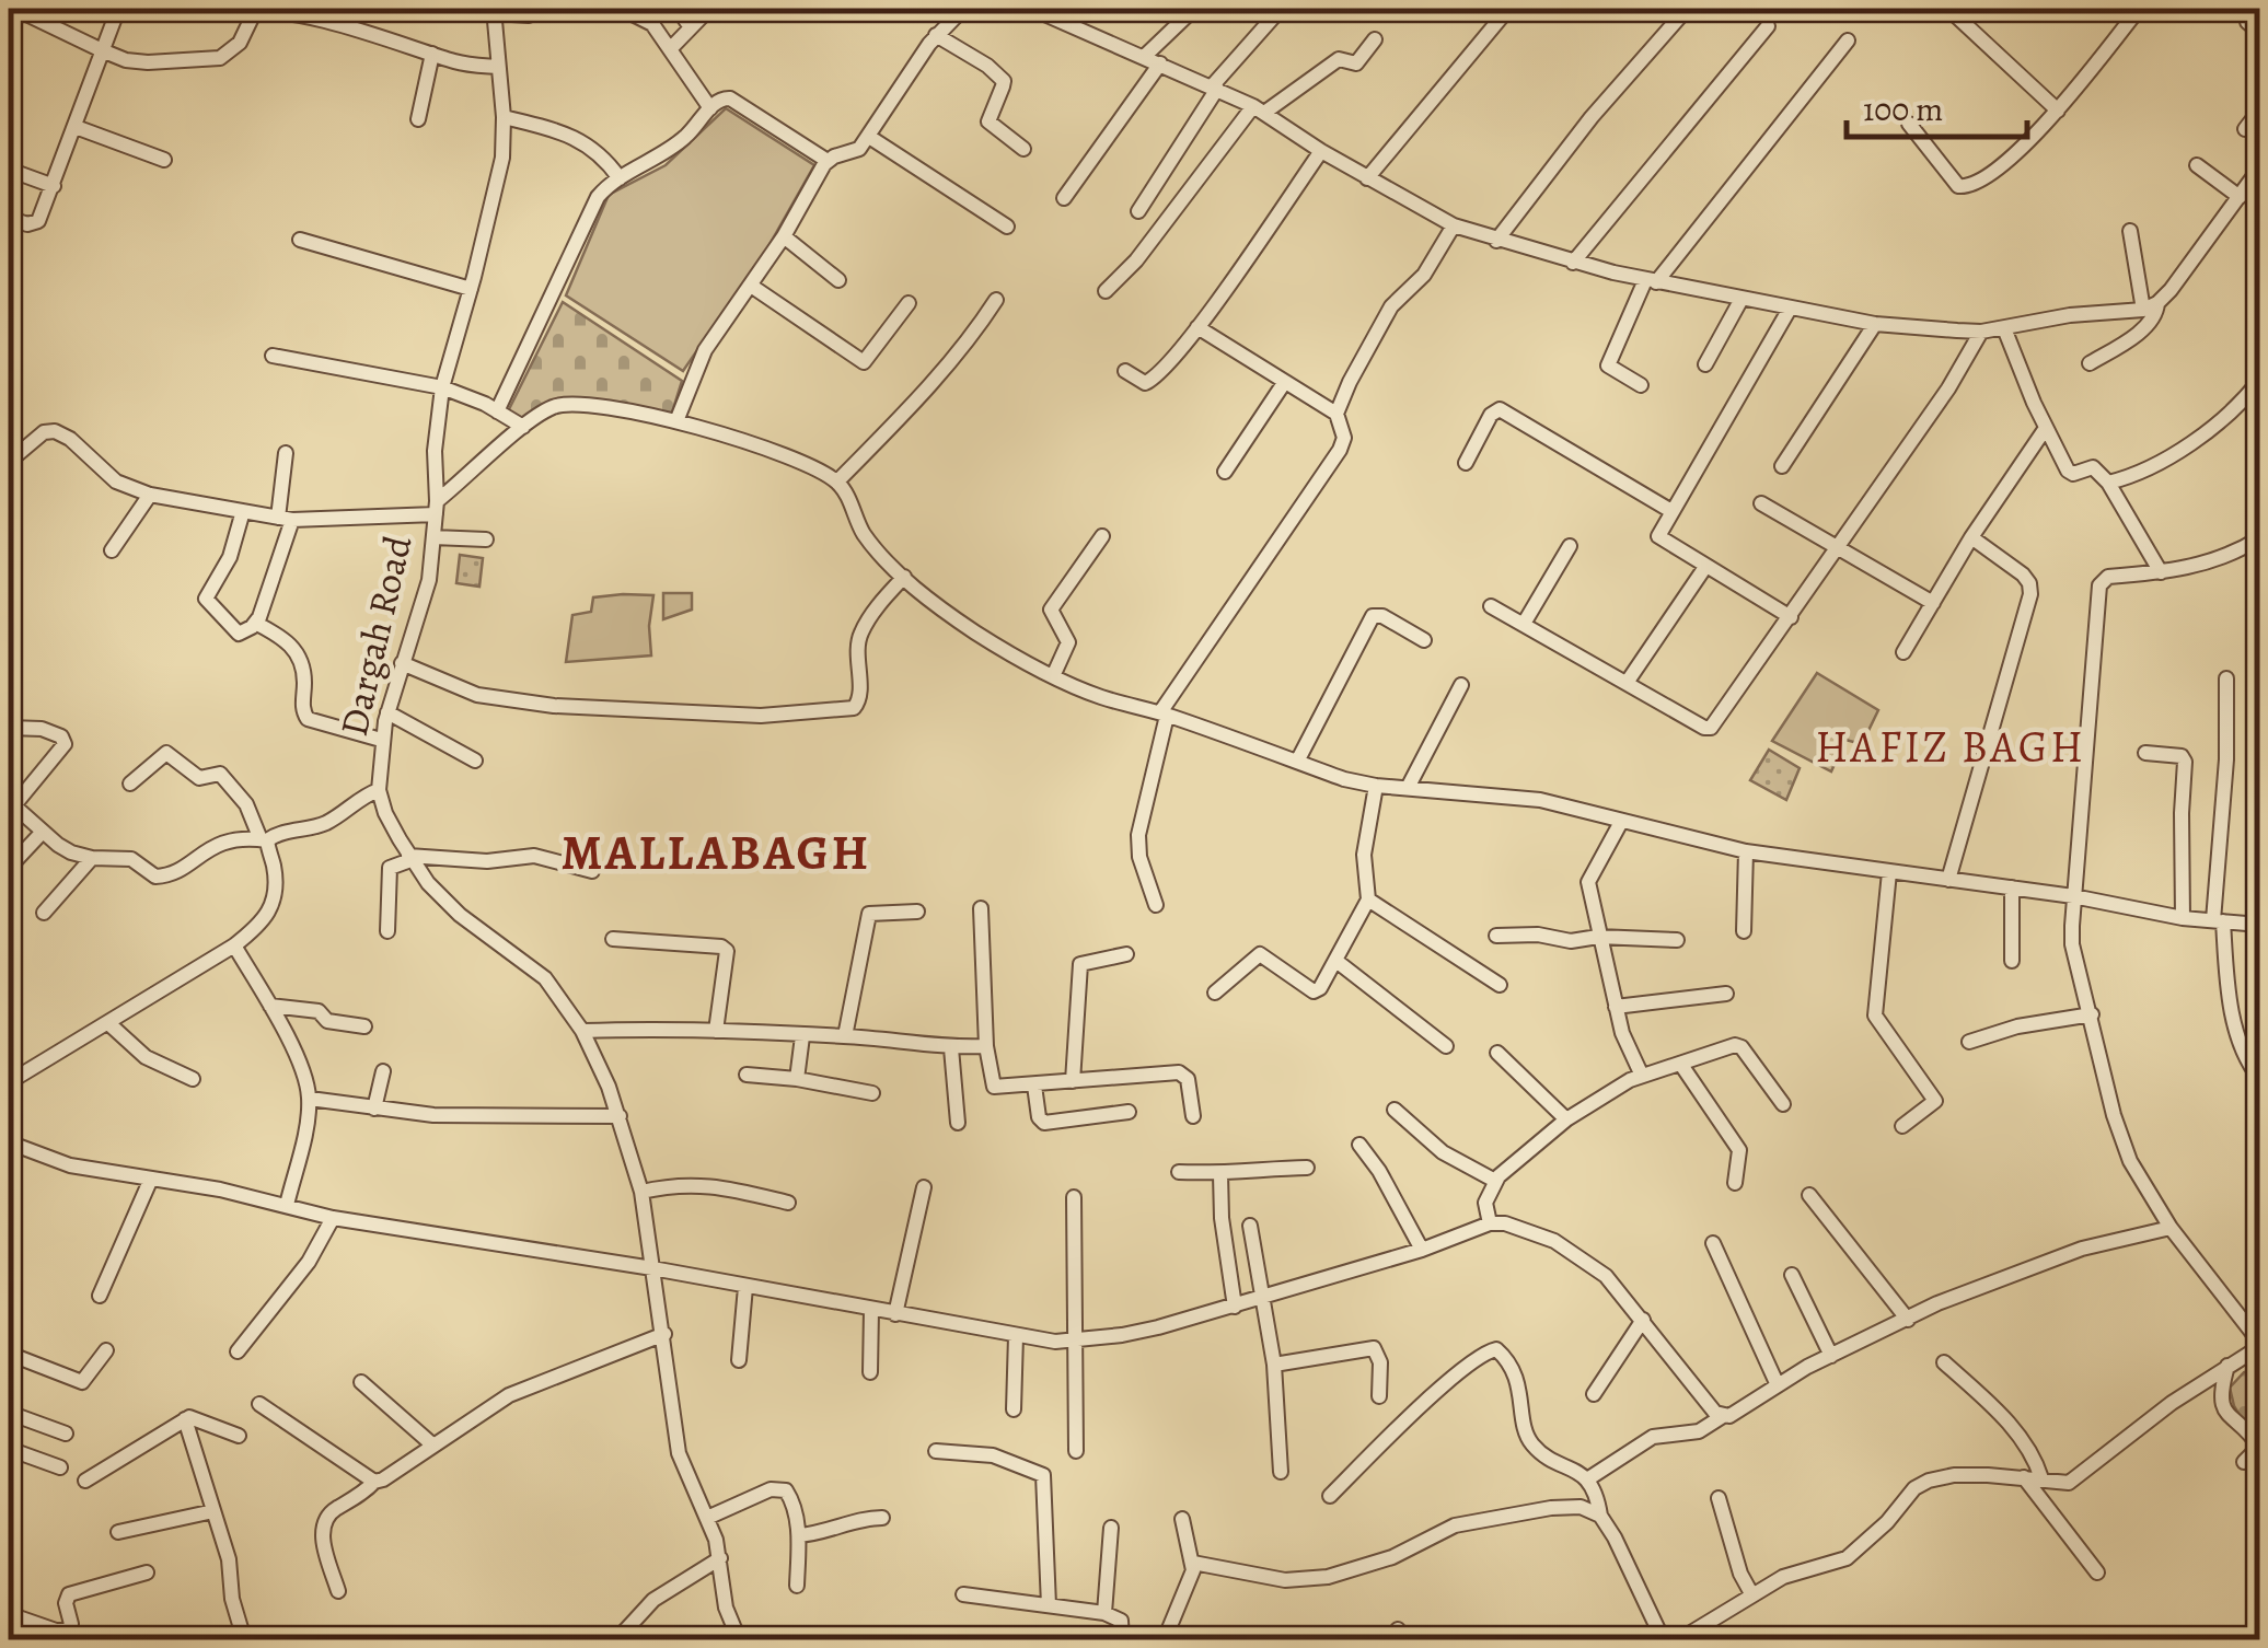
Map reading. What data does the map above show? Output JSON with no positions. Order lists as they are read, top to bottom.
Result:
{
  "streets": {
    "street": ["Dargah Road"]
  },
  "districts": ["HAFIZ BAGH", "MALLABAGH"],
  "scale_bar": "100 m"
}
